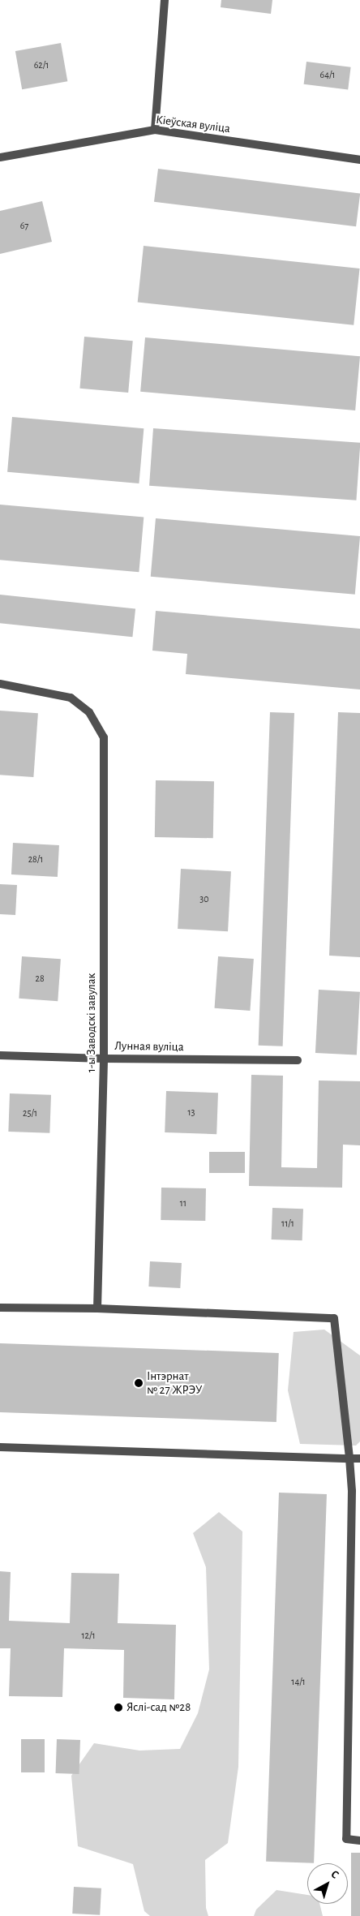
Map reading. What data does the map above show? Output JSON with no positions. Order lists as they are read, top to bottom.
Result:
{
  "streets": {
    "street": ["Кіеўская вуліца", "1-ы Заводскі завулак", "Лунная вуліца"]
  },
  "crossings": [
    ["1-ы Заводскі завулак", "Лунная вуліца"]
  ],
  "places": ["Інтэрнат № 27 ЖРЭУ", "Яслі-сад №28"],
  "house_numbers": [
    "62/1",
    "64/1",
    "67",
    "28/1",
    "30",
    "28",
    "13",
    "25/1",
    "11",
    "11/1",
    "12/1",
    "14/1"
  ],
  "north": "top right"
}
